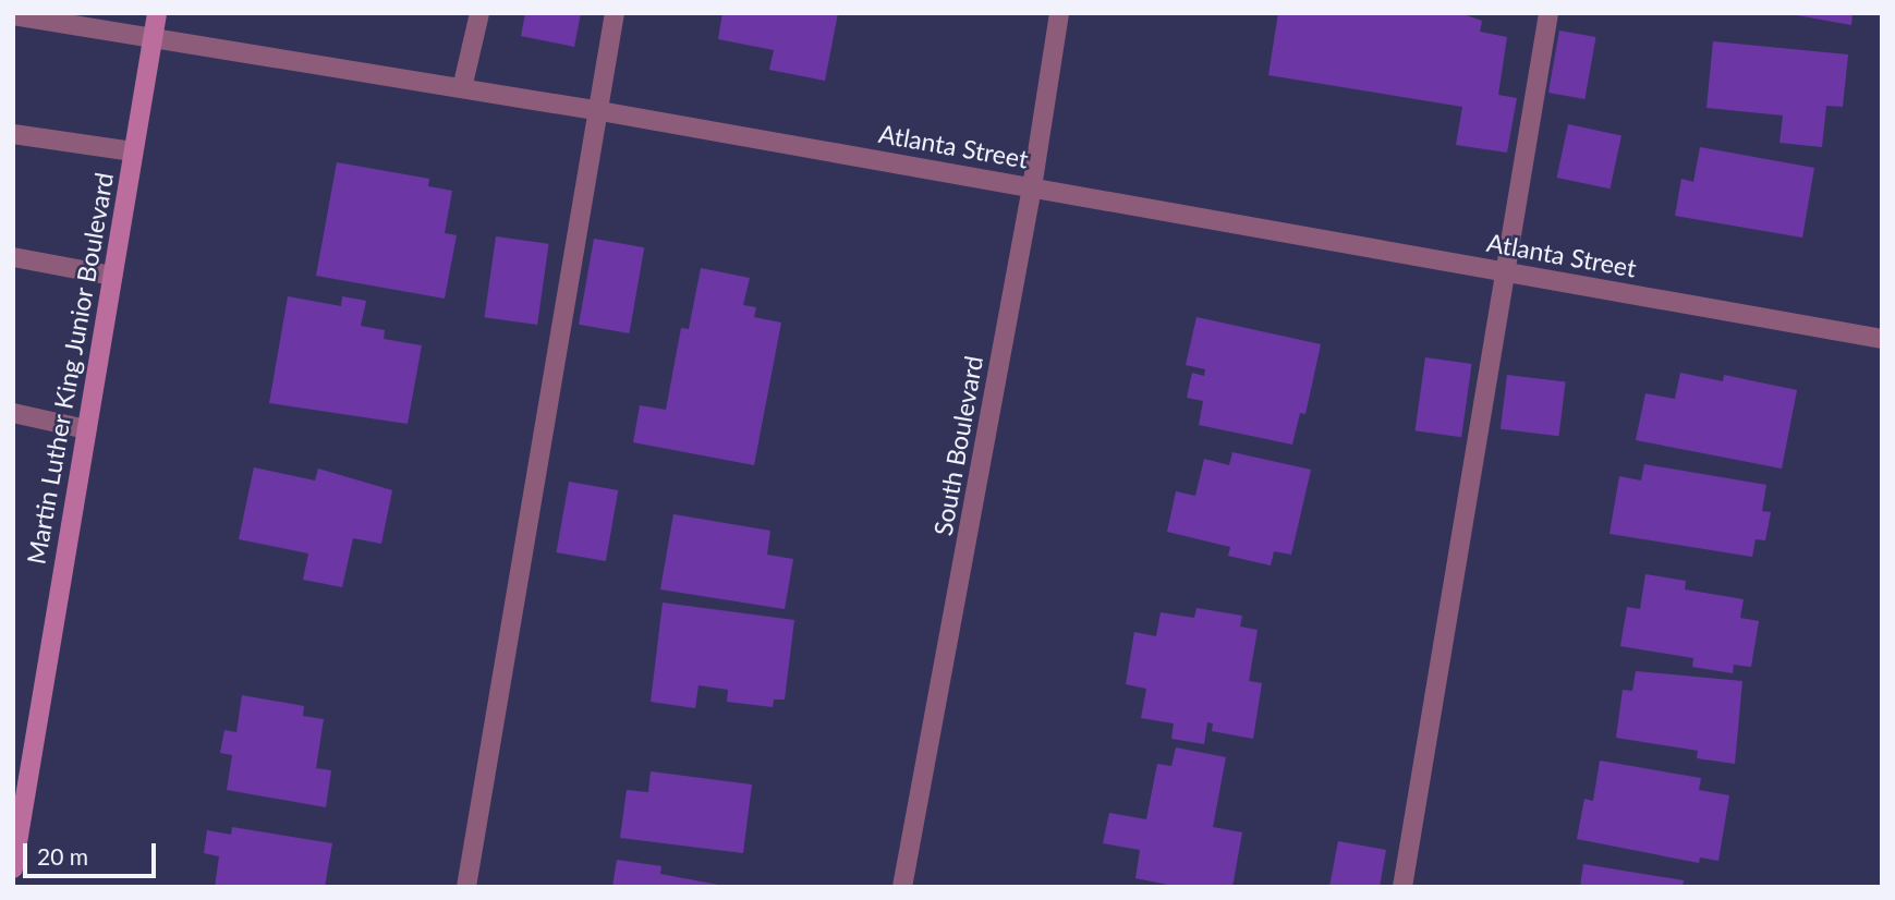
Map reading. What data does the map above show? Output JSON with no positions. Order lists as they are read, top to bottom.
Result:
{
  "streets": {
    "main road": ["Martin Luther King Junior Boulevard"],
    "street": ["Atlanta Street", "South Boulevard"]
  },
  "crossings": [
    ["Atlanta Street", "Martin Luther King Junior Boulevard"],
    ["Atlanta Street", "South Boulevard"]
  ],
  "scale_bar": "20 m"
}
